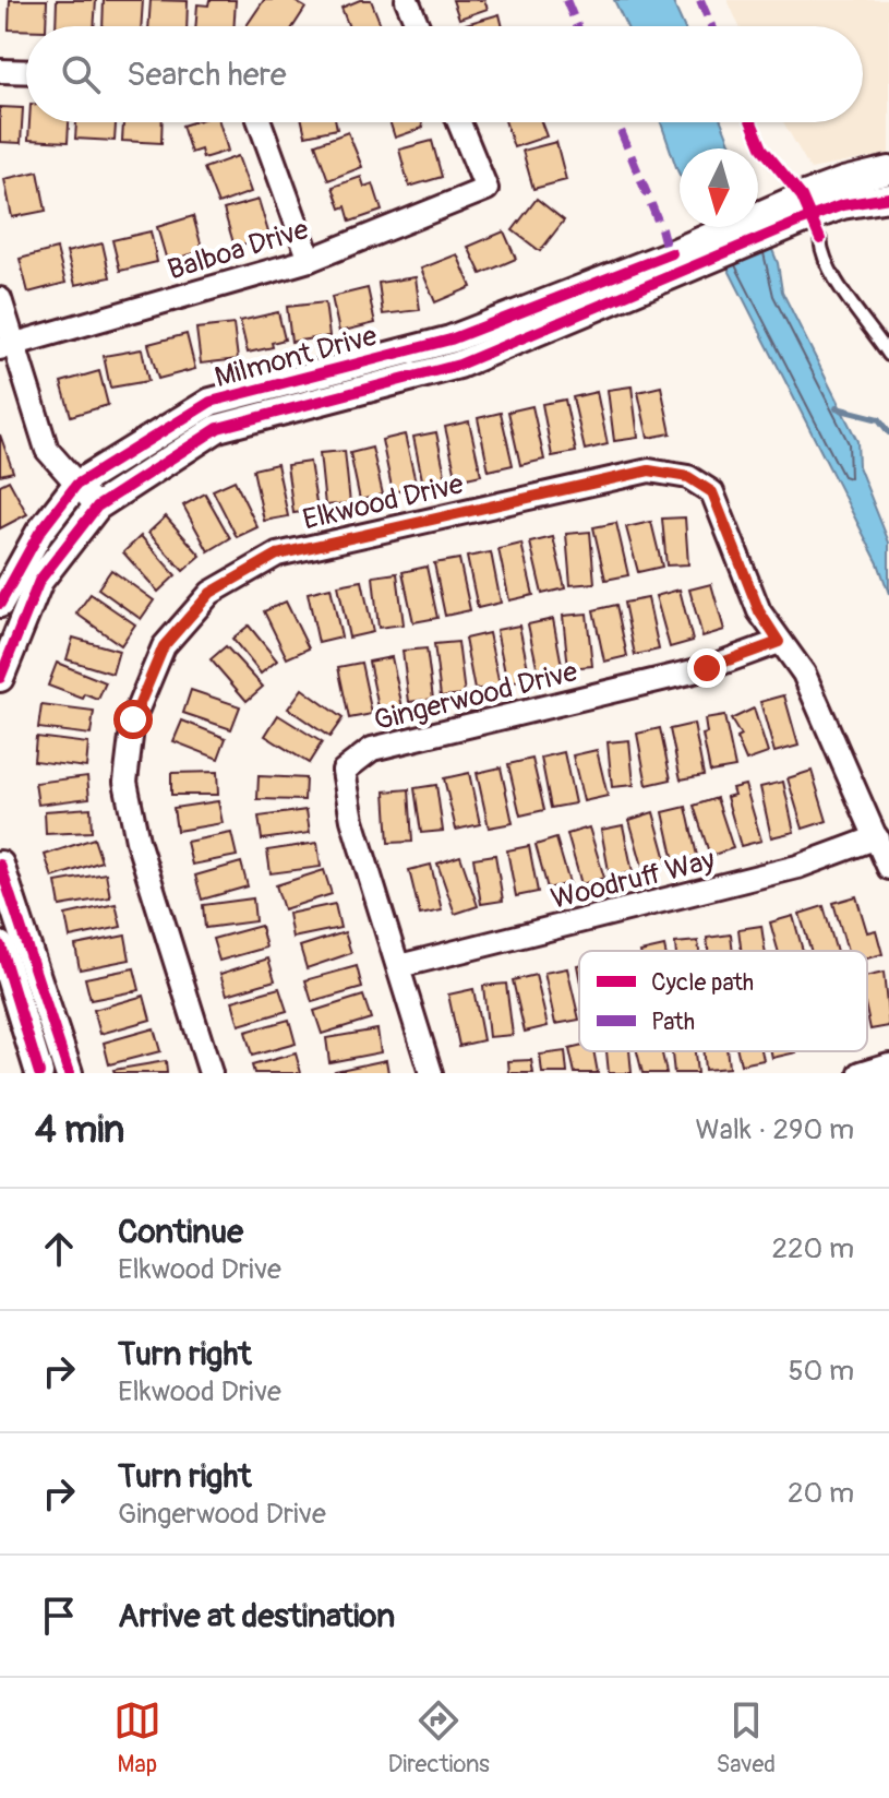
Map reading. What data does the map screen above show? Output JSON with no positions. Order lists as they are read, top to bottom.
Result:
{
  "streets": {
    "street": [
      "Balboa Drive",
      "Milmont Drive",
      "Elkwood Drive",
      "Gingerwood Drive",
      "Woodruff Way"
    ]
  },
  "crossings": [
    ["Elkwood Drive", "Gingerwood Drive"],
    ["Elkwood Drive", "Woodruff Way"],
    ["Gingerwood Drive", "Woodruff Way"]
  ],
  "legend": ["Cycle path", "Path"],
  "north": "bottom",
  "page": {
    "search": "Search here",
    "heading": ["4 min", "Walk · 290 m"],
    "list": [
      ["Continue", "Elkwood Drive", "220 m"],
      ["Turn right", "Elkwood Drive", "50 m"],
      ["Turn right", "Gingerwood Drive", "20 m"],
      "Arrive at destination"
    ],
    "nav": ["Map", "Directions", "Saved"]
  }
}
